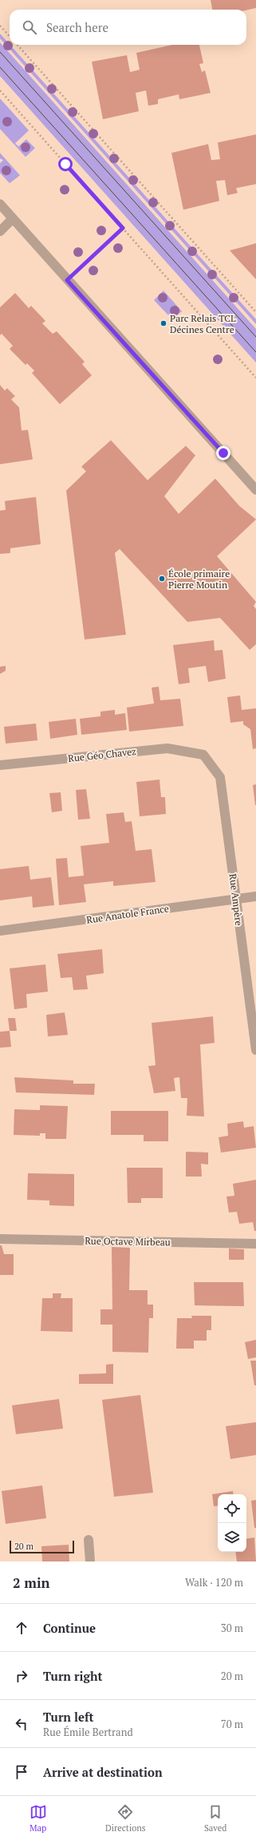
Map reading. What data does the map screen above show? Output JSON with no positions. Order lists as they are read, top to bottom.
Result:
{
  "streets": {
    "street": [
      "Rue Géo Chavez",
      "Rue Ampère",
      "Rue Anatole France",
      "Rue Octave Mirbeau"
    ]
  },
  "crossings": [
    ["Rue Géo Chavez", "Rue Ampère"],
    ["Rue Ampère", "Rue Anatole France"]
  ],
  "places": ["Parc Relais TCL Décines Centre", "École primaire Pierre Moutin"],
  "scale_bar": "20 m",
  "page": {
    "search": "Search here",
    "scale": "20 m",
    "heading": ["2 min", "Walk · 120 m"],
    "list": [
      ["Continue", "30 m"],
      ["Turn right", "20 m"],
      ["Turn left", "Rue Émile Bertrand", "70 m"],
      "Arrive at destination"
    ],
    "nav": ["Map", "Directions", "Saved"]
  }
}
